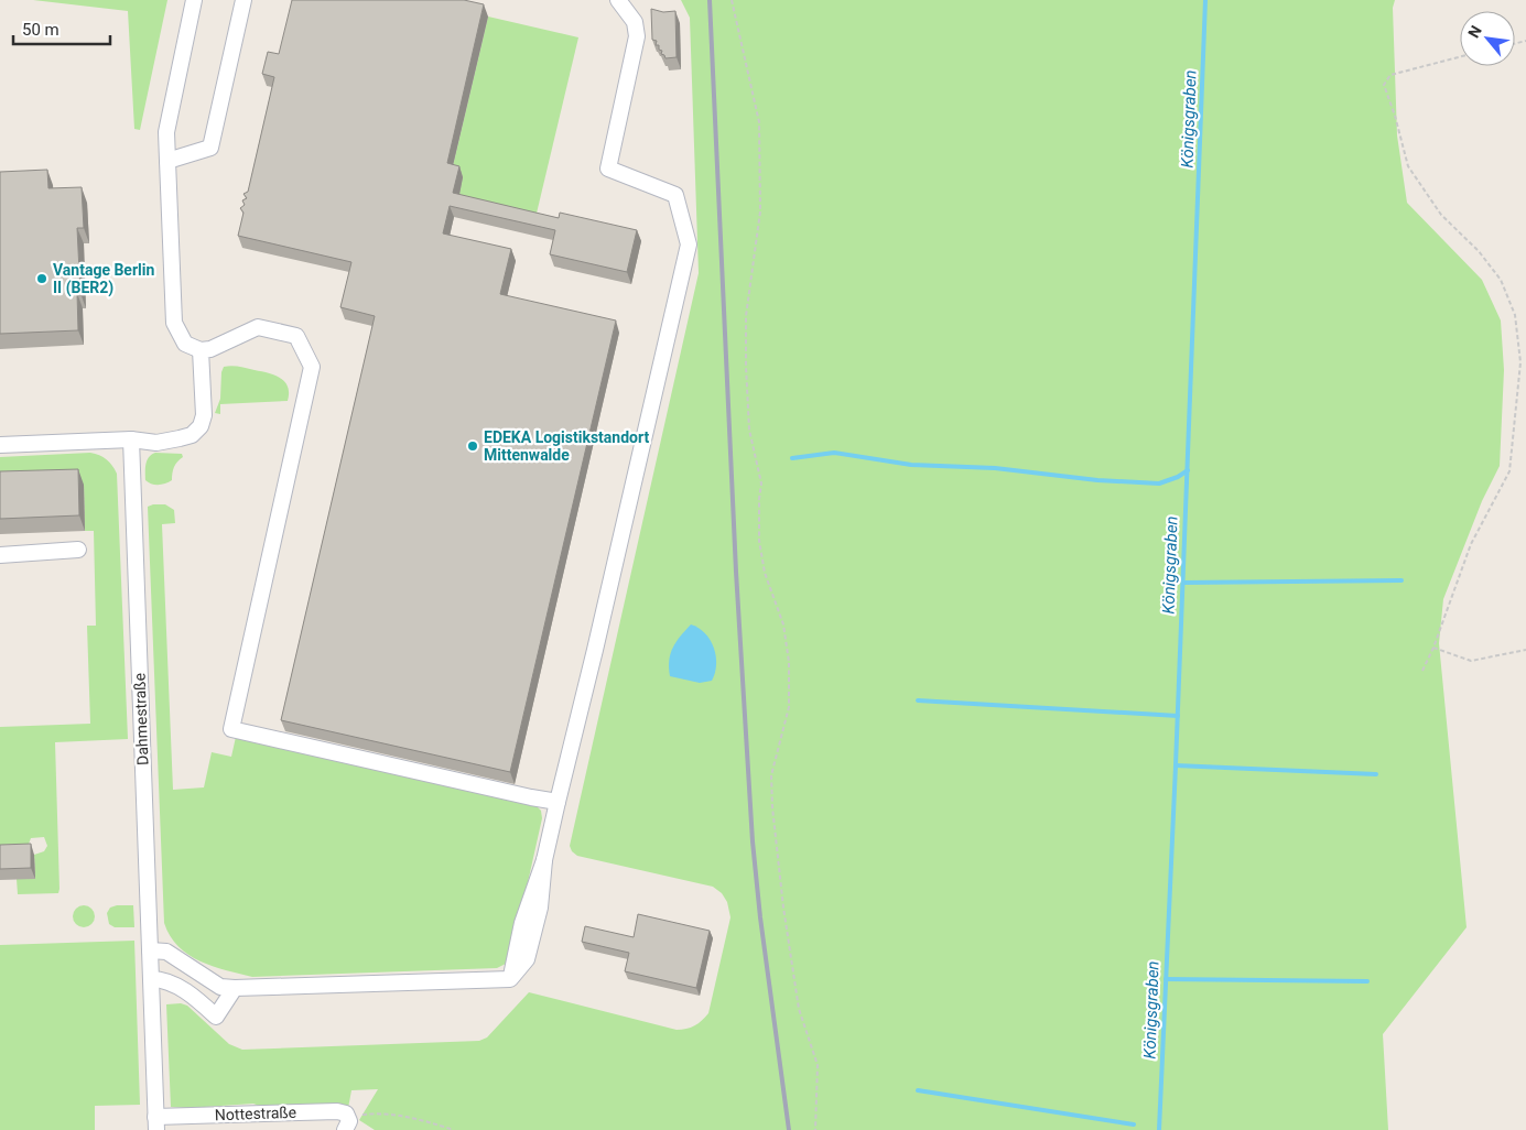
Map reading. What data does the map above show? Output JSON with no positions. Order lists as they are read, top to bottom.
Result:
{
  "streets": {
    "street": ["Dahmestraße", "Nottestraße"]
  },
  "crossings": [
    ["Dahmestraße", "Nottestraße"]
  ],
  "water": ["Königsgraben"],
  "places": ["Vantage Berlin II (BER2)", "EDEKA Logistikstandort Mittenwalde"],
  "scale_bar": "50 m",
  "north": "top left"
}
